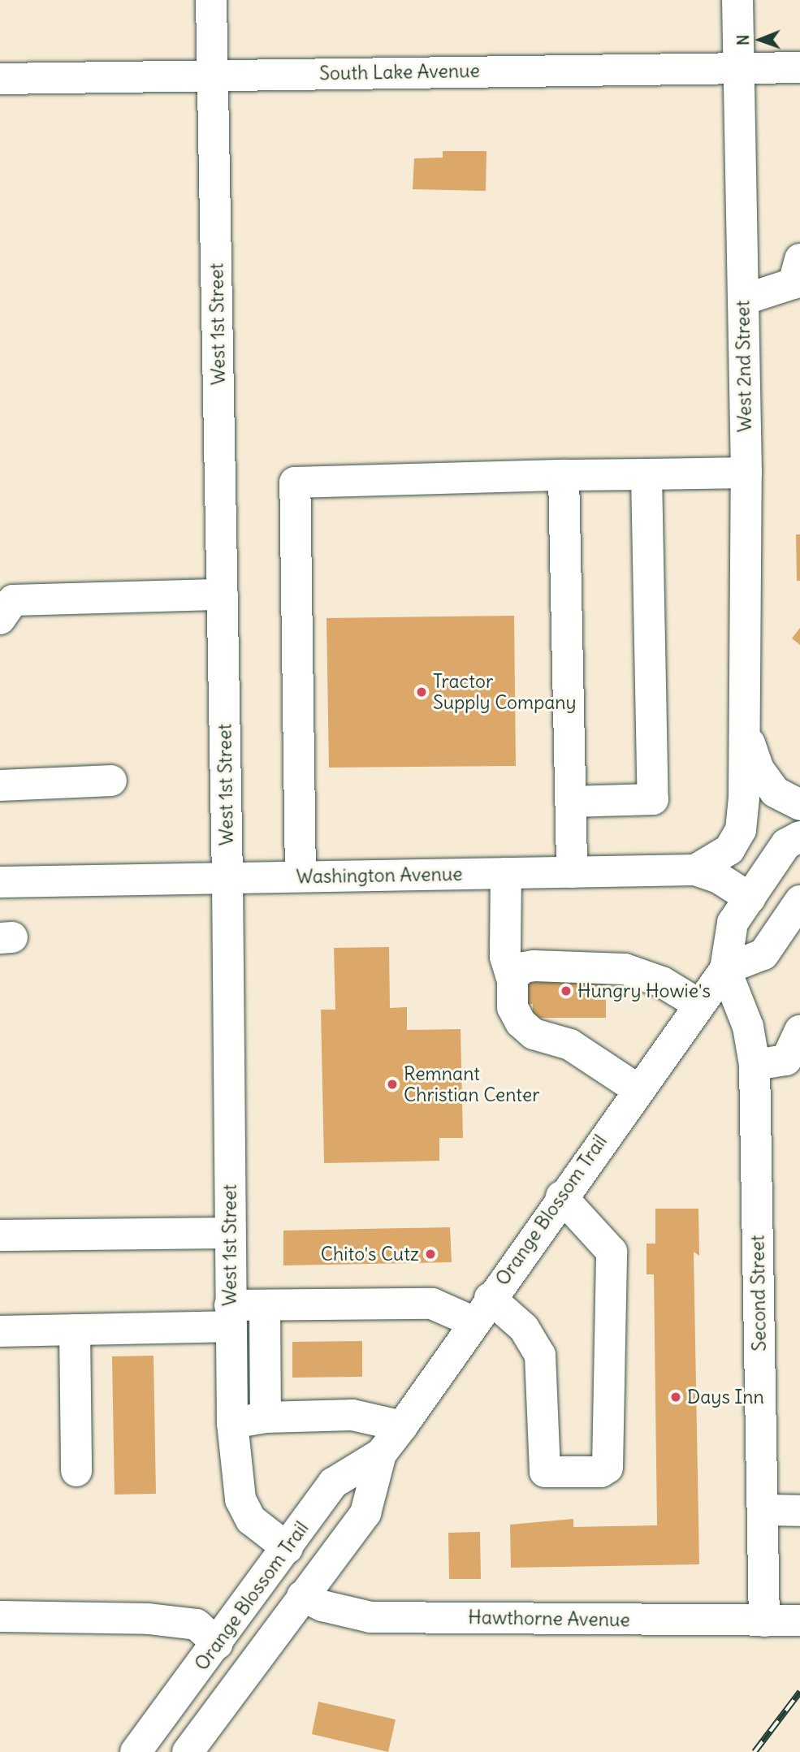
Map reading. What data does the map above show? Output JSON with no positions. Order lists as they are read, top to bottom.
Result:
{
  "streets": {
    "street": [
      "South Lake Avenue",
      "West 1st Street",
      "West 2nd Street",
      "Washington Avenue",
      "Orange Blossom Trail",
      "Second Street",
      "Hawthorne Avenue"
    ]
  },
  "crossings": [
    ["South Lake Avenue", "West 1st Street"],
    ["South Lake Avenue", "West 2nd Street"],
    ["West 1st Street", "Washington Avenue"],
    ["West 1st Street", "Orange Blossom Trail"],
    ["West 2nd Street", "Washington Avenue"],
    ["Washington Avenue", "Orange Blossom Trail"],
    ["Orange Blossom Trail", "Second Street"],
    ["Orange Blossom Trail", "Hawthorne Avenue"],
    ["Second Street", "Hawthorne Avenue"]
  ],
  "places": [
    "Tractor Supply Company",
    "Hungry Howie's",
    "Remnant Christian Center",
    "Chito's Cutz",
    "Days Inn"
  ],
  "north": "left"
}
